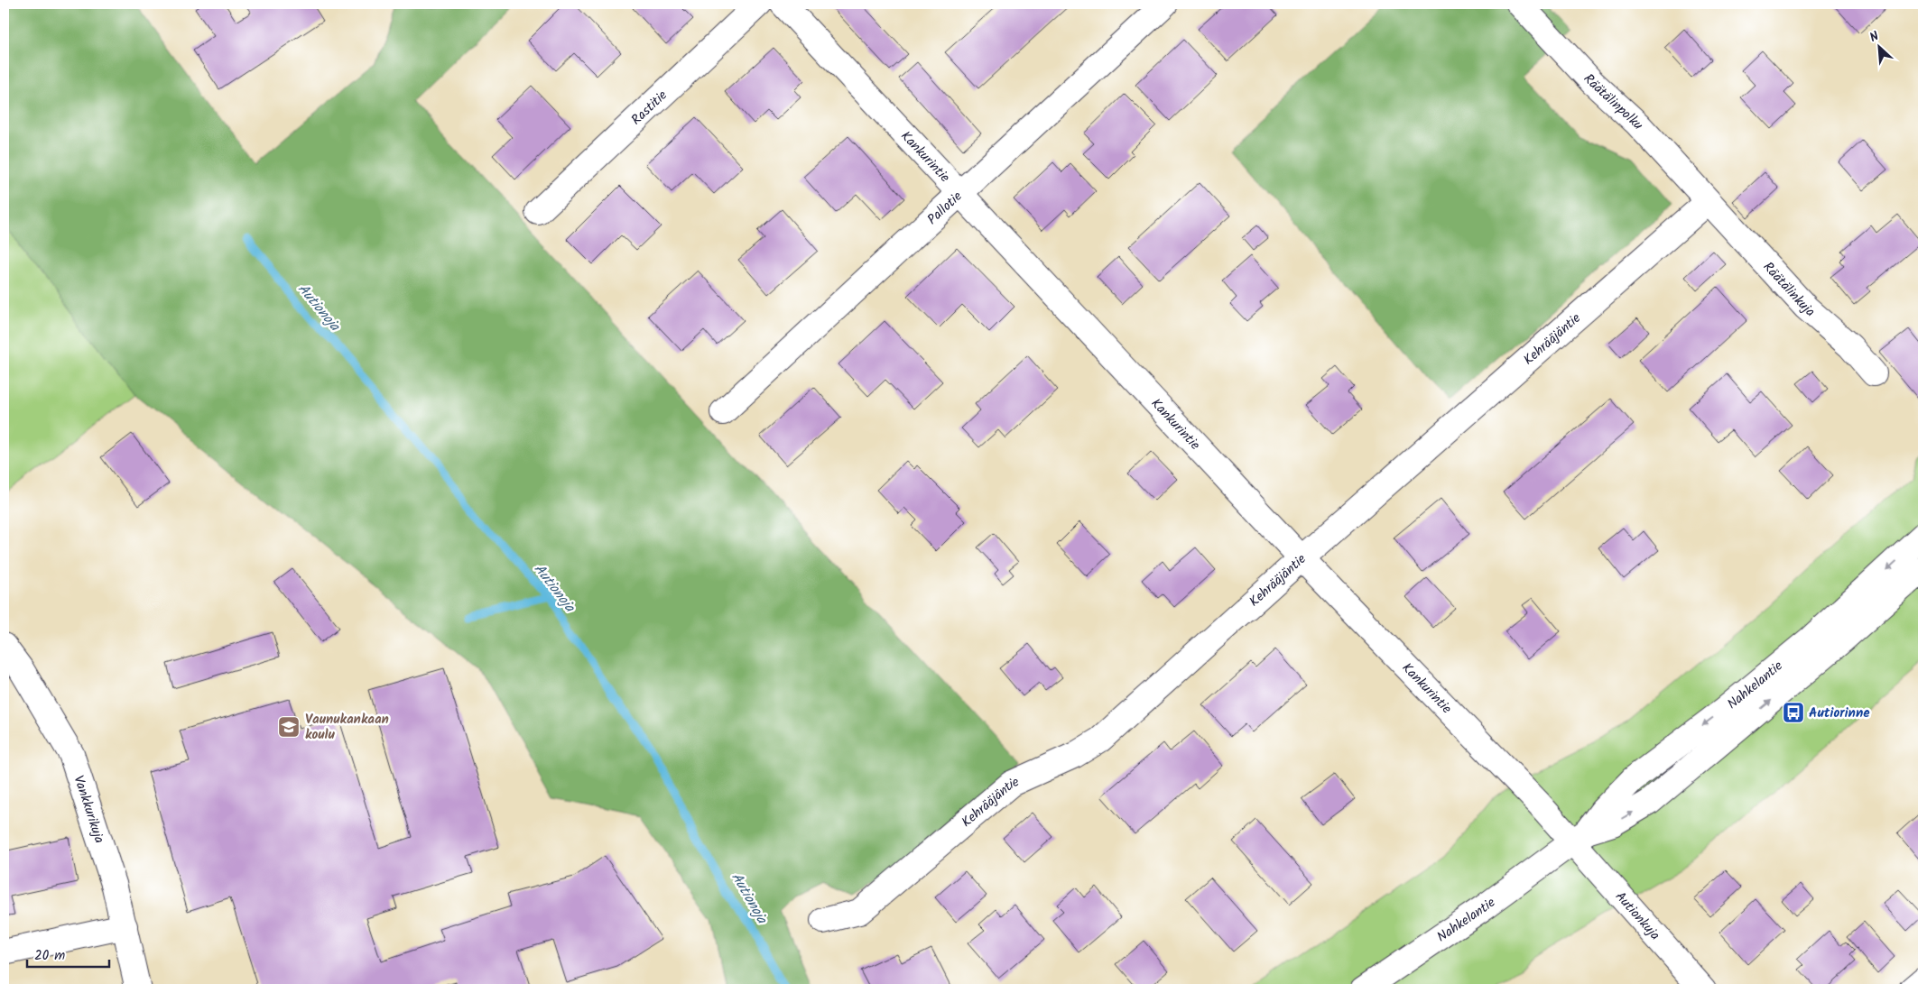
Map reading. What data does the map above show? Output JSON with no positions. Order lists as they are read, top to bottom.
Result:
{
  "streets": {
    "street": [
      "Räätälinpolku",
      "Rastitie",
      "Kankurintie",
      "Pallotie",
      "Räätälinkuja",
      "Kehrääjäntie",
      "Nahkelantie",
      "Vankkurikuja",
      "Autionkuja"
    ]
  },
  "crossings": [
    ["Räätälinpolku", "Räätälinkuja"],
    ["Räätälinpolku", "Kehrääjäntie"],
    ["Kankurintie", "Pallotie"],
    ["Kankurintie", "Kehrääjäntie"],
    ["Kankurintie", "Nahkelantie"],
    ["Kankurintie", "Autionkuja"],
    ["Räätälinkuja", "Kehrääjäntie"],
    ["Nahkelantie", "Autionkuja"]
  ],
  "water": ["Autionoja"],
  "places": {
    "bus stop": ["Autiorinne"],
    "school or university": ["Vaunukankaan koulu"]
  },
  "scale_bar": "20 m",
  "north": "top left"
}
